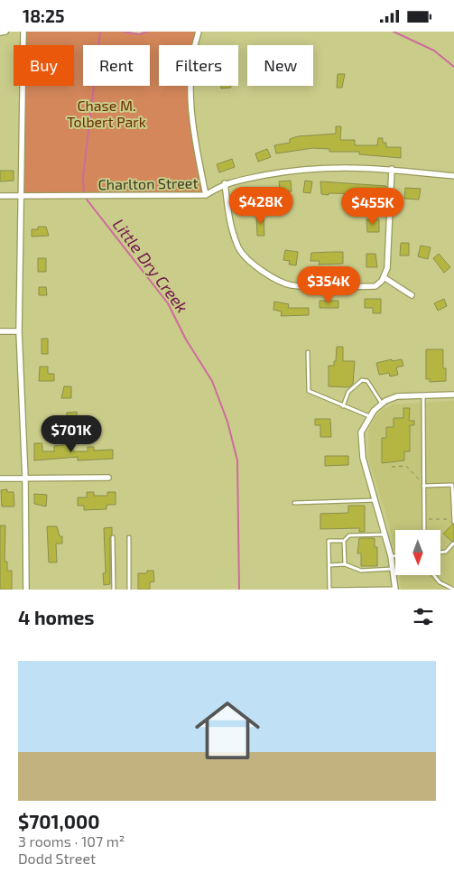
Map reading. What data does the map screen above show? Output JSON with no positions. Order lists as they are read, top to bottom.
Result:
{
  "streets": {
    "street": ["Charlton Street"]
  },
  "water": ["Little Dry Creek"],
  "parks": ["Chase M. Tolbert Park"],
  "north": "bottom",
  "page": {
    "status": "18:25",
    "chip": [
      "Buy",
      "Rent",
      "Filters",
      "New"
    ],
    "price": [
      "$428K",
      "$455K",
      "$354K",
      "$701K"
    ],
    "heading": "4 homes",
    "list": [
      {
        "name": "$701,000",
        "note": "3 rooms · 107 m² · Dodd Street"
      }
    ]
  }
}
